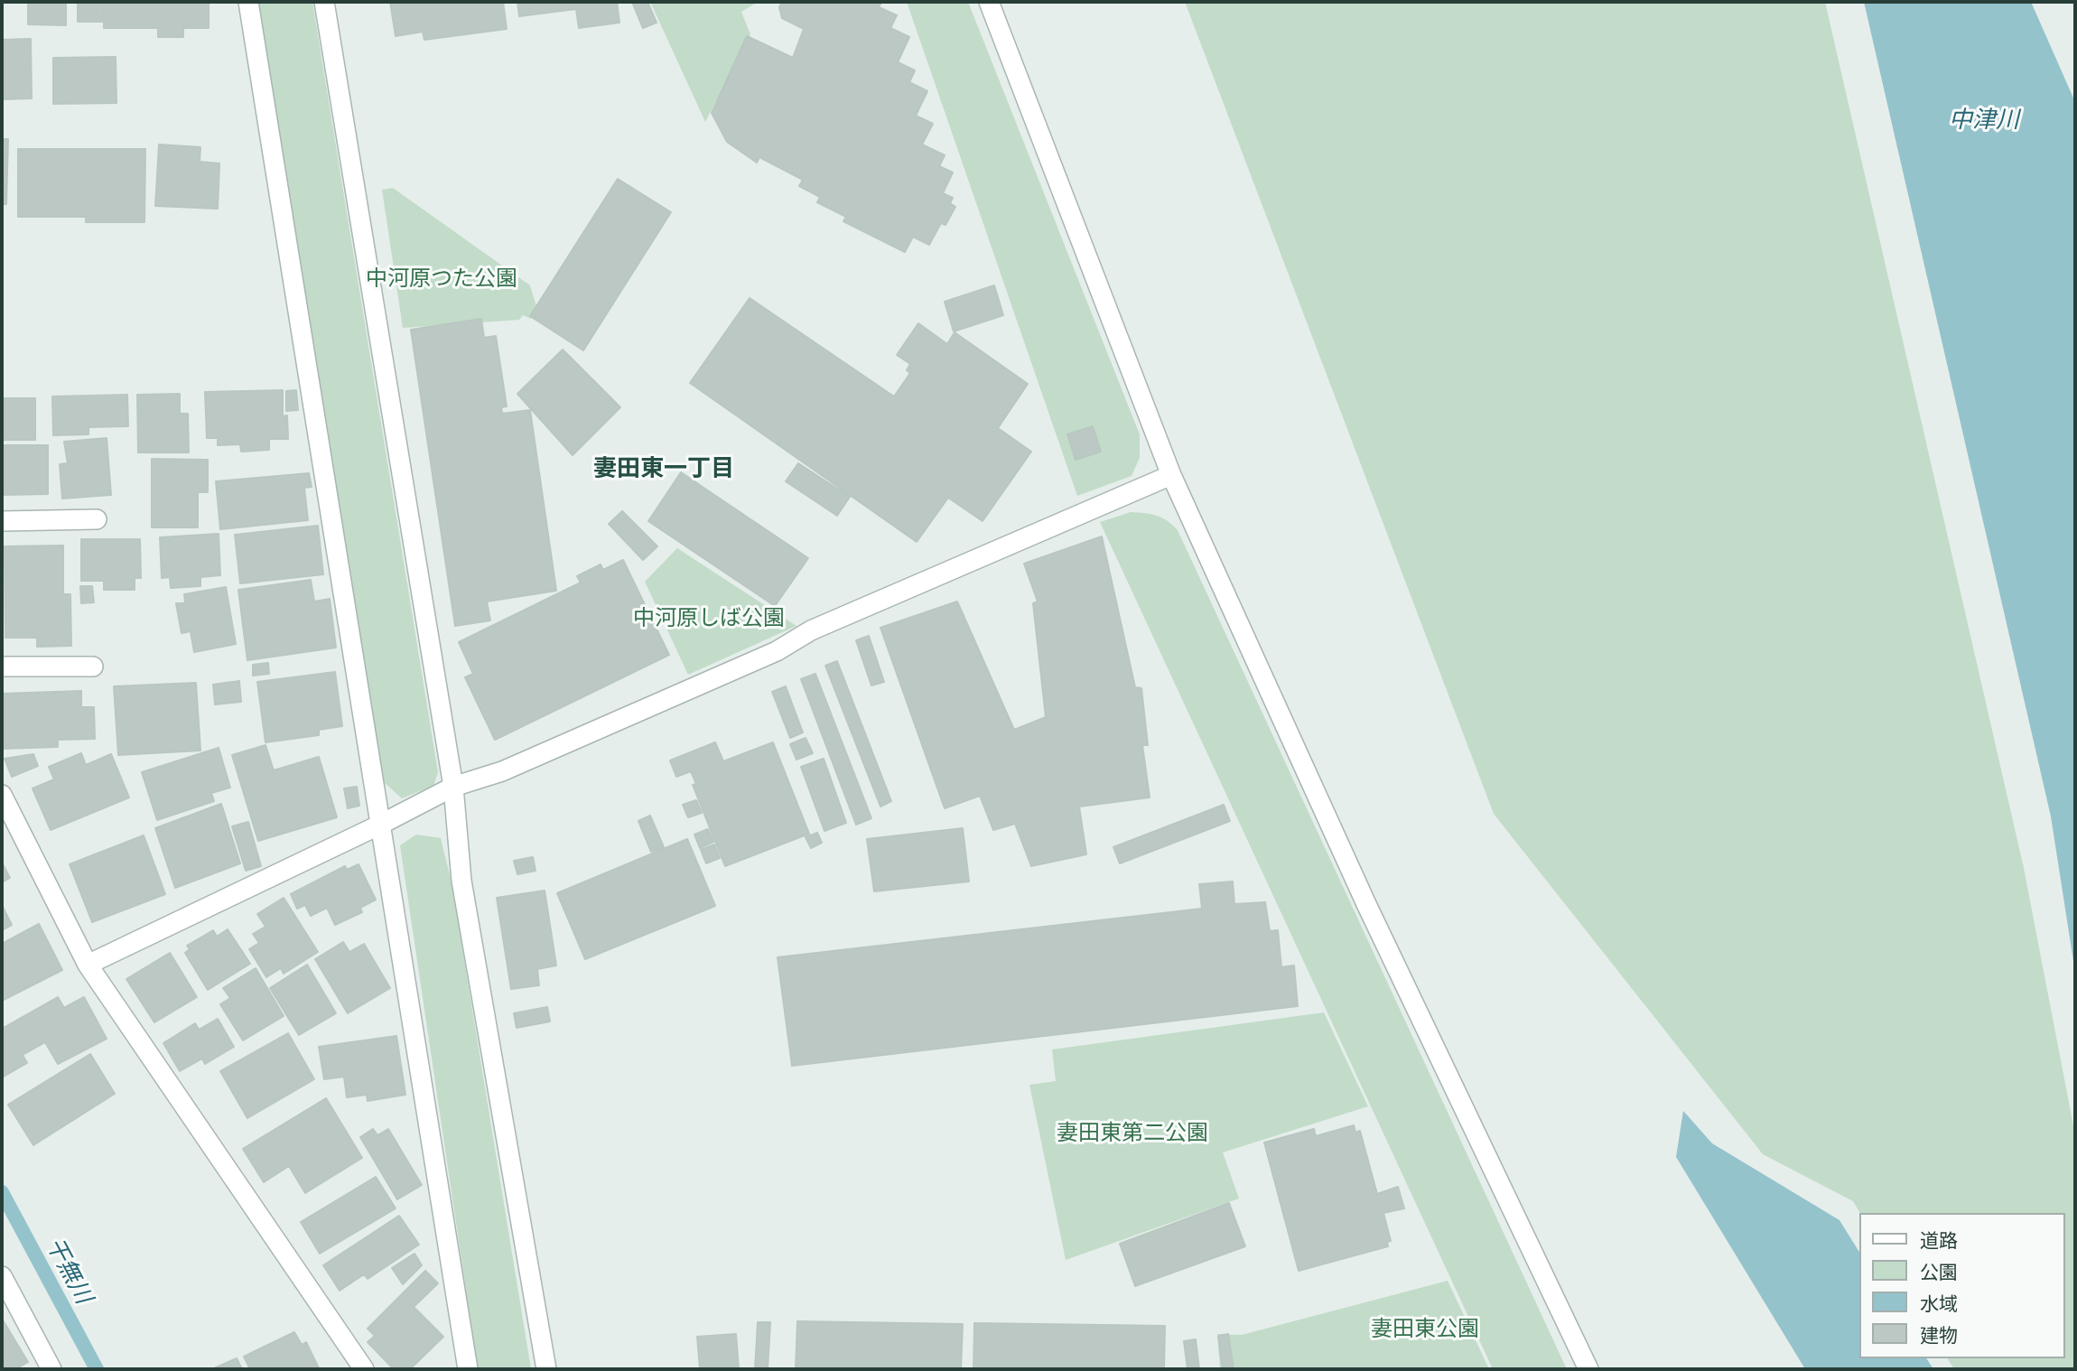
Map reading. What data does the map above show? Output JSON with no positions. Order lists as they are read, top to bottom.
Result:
{
  "districts": ["妻田東一丁目"],
  "water": ["中津川", "干無川"],
  "parks": [
    "中河原つた公園",
    "中河原しば公園",
    "妻田東第二公園",
    "妻田東公園"
  ],
  "legend": [
    "道路",
    "公園",
    "水域",
    "建物"
  ]
}
